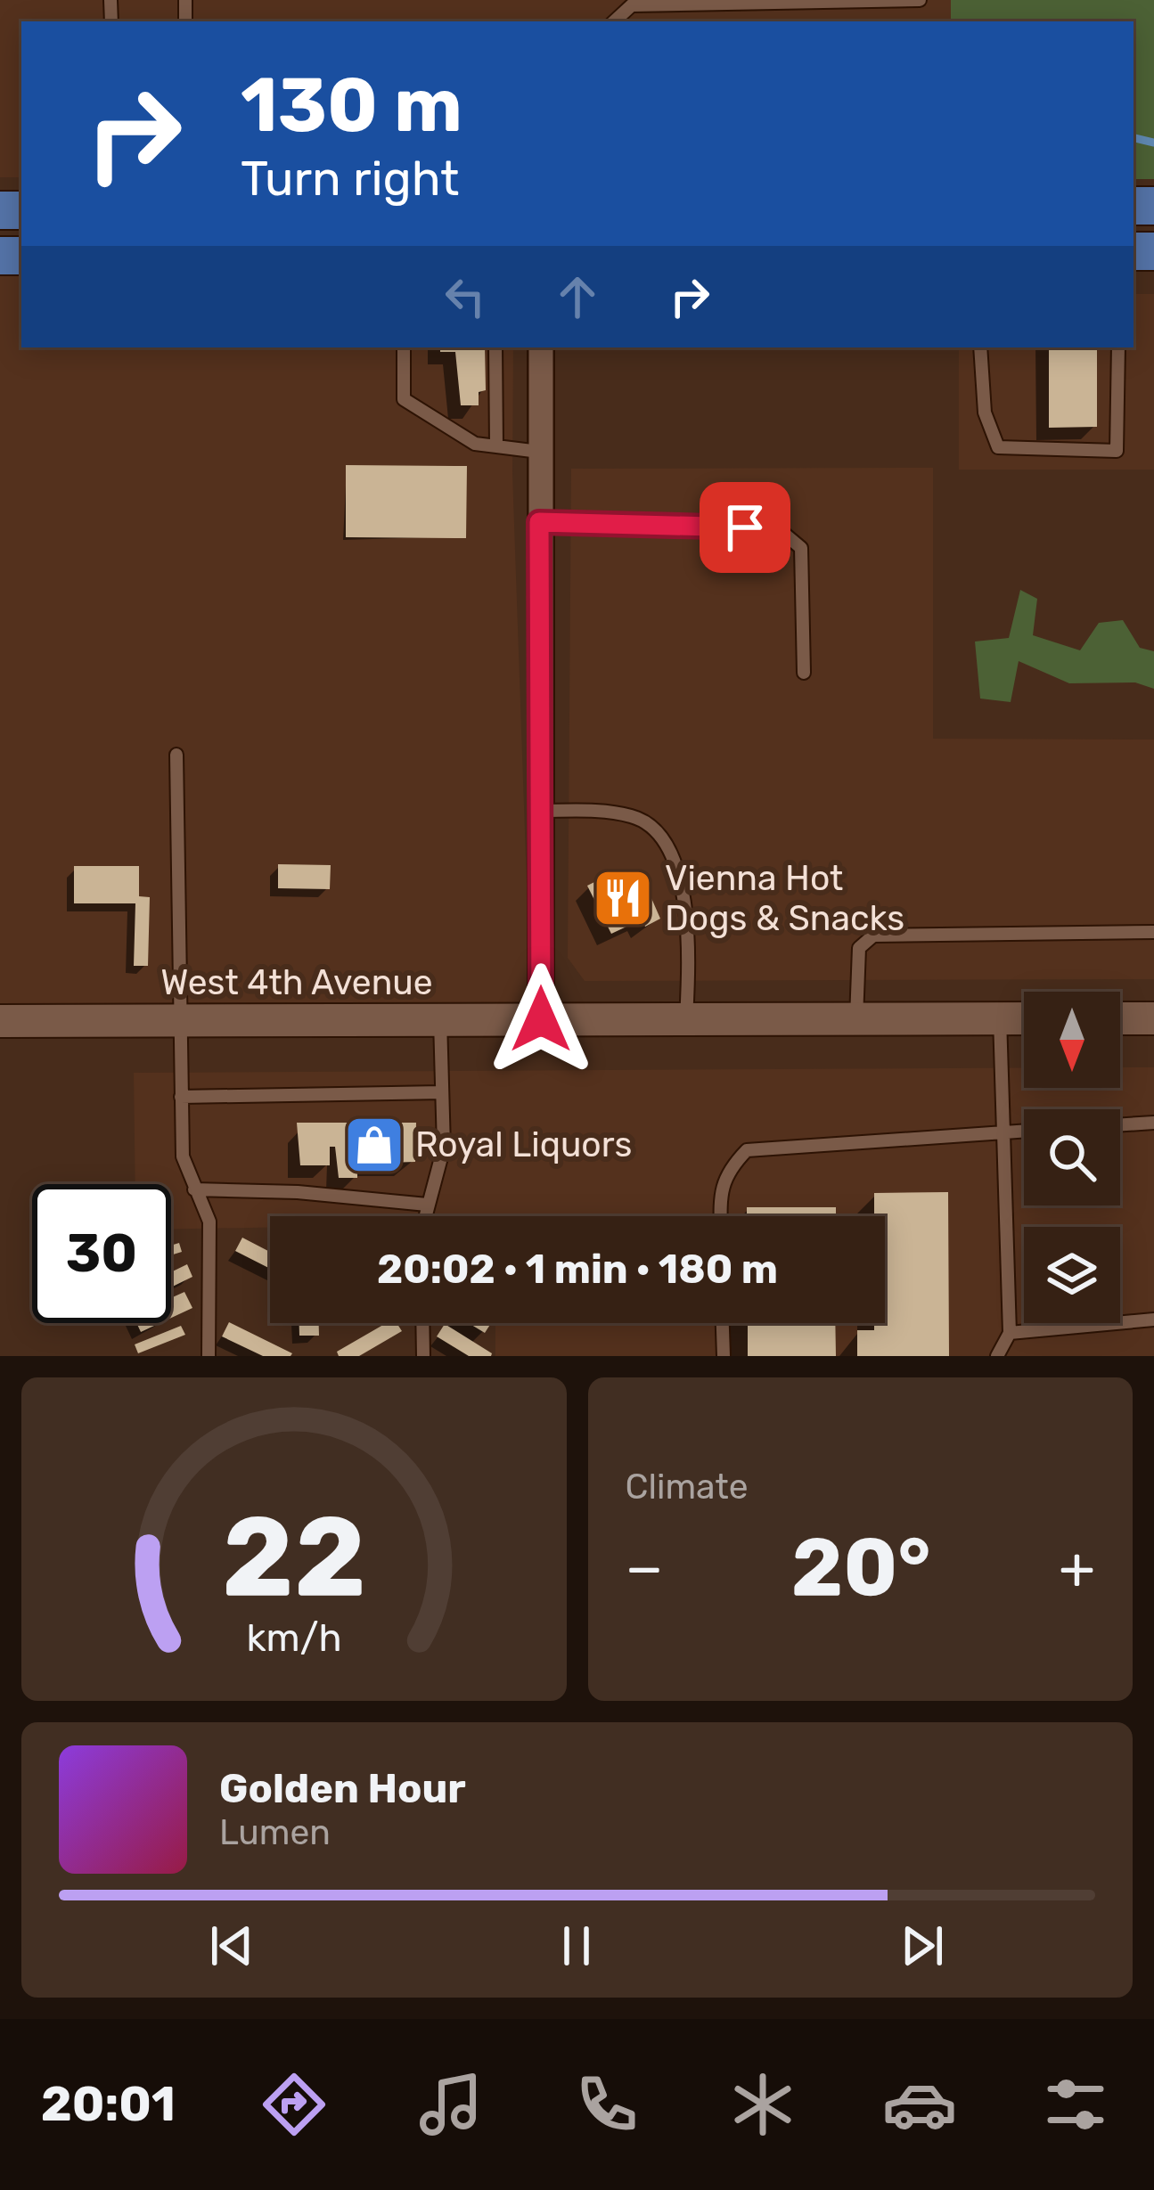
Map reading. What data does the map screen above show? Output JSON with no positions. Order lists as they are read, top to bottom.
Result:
{
  "streets": {
    "main road": ["West 4th Avenue"]
  },
  "places": {
    "restaurant": ["Vienna Hot Dogs & Snacks"],
    "shop": ["Royal Liquors"]
  },
  "north": "bottom",
  "page": {
    "turn": ["130 m", "Turn right"],
    "limit": "30",
    "trip": "20:02 · 1 min · 180 m",
    "tile": "Climate",
    "heat": ["−", "20°", "+"],
    "song": ["Golden Hour", "Lumen"],
    "tabs": "20:01",
    "gauge": ["22", "km/h"]
  }
}
